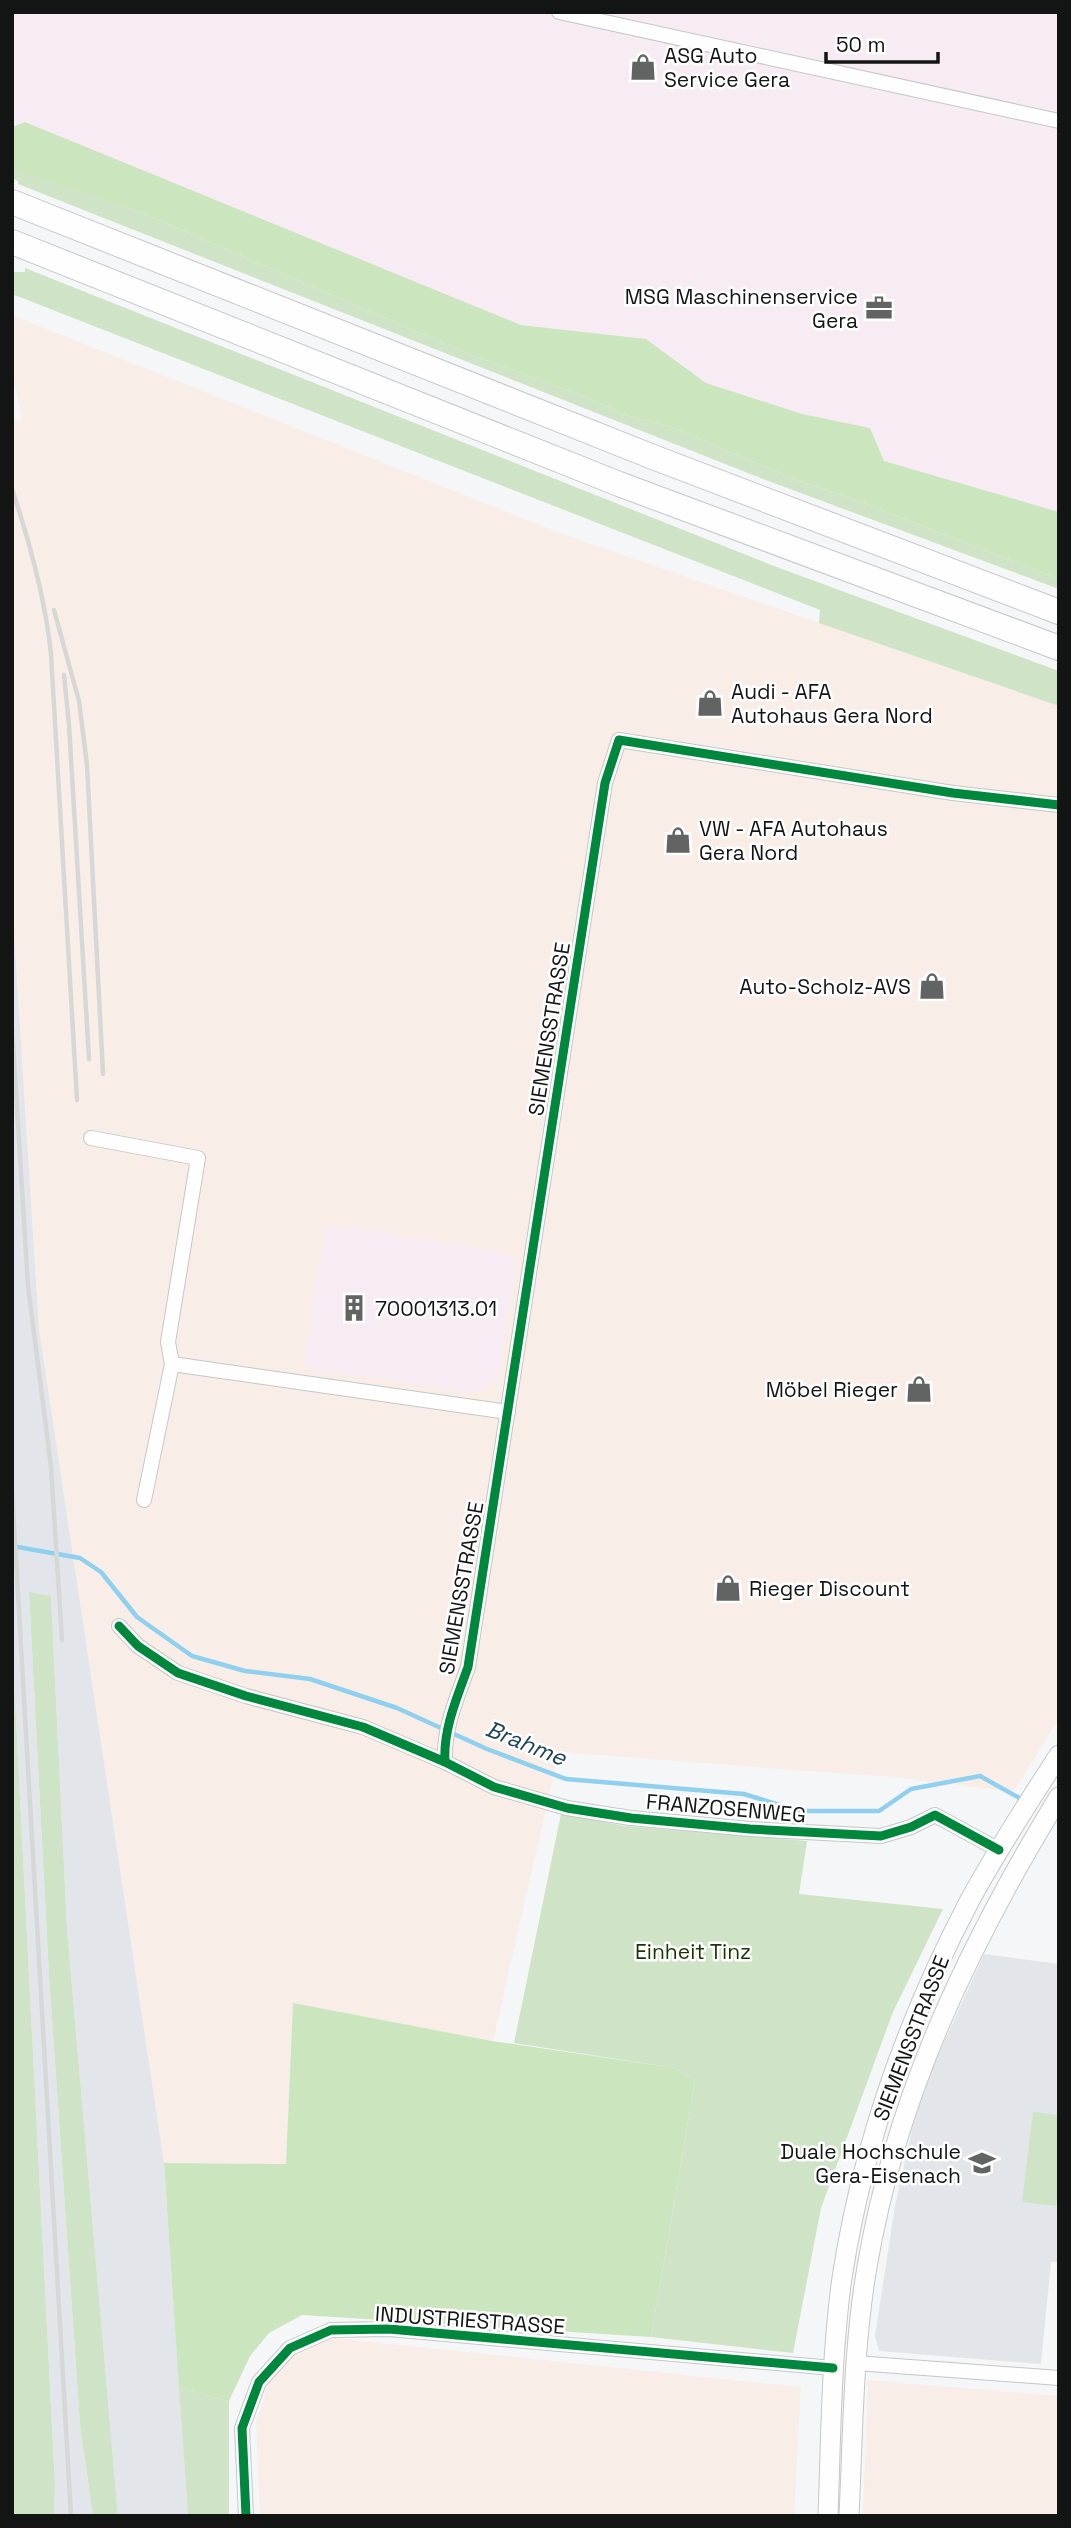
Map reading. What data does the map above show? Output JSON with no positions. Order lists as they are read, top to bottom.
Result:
{
  "streets": {
    "main road": ["SIEMENSSTRASSE"],
    "street": ["FRANZOSENWEG", "INDUSTRIESTRASSE"]
  },
  "crossings": [
    ["SIEMENSSTRASSE", "FRANZOSENWEG"],
    ["SIEMENSSTRASSE", "INDUSTRIESTRASSE"]
  ],
  "water": ["Brahme"],
  "parks": ["Einheit Tinz"],
  "places": {
    "shop": [
      "ASG Auto Service Gera",
      "Audi - AFA Autohaus Gera Nord",
      "VW - AFA Autohaus Gera Nord",
      "Auto-Scholz-AVS",
      "Möbel Rieger",
      "Rieger Discount"
    ],
    "office": ["MSG Maschinenservice Gera"],
    "building": ["70001313.01"],
    "school or university": ["Duale Hochschule Gera-Eisenach"]
  },
  "scale_bar": "50 m"
}
